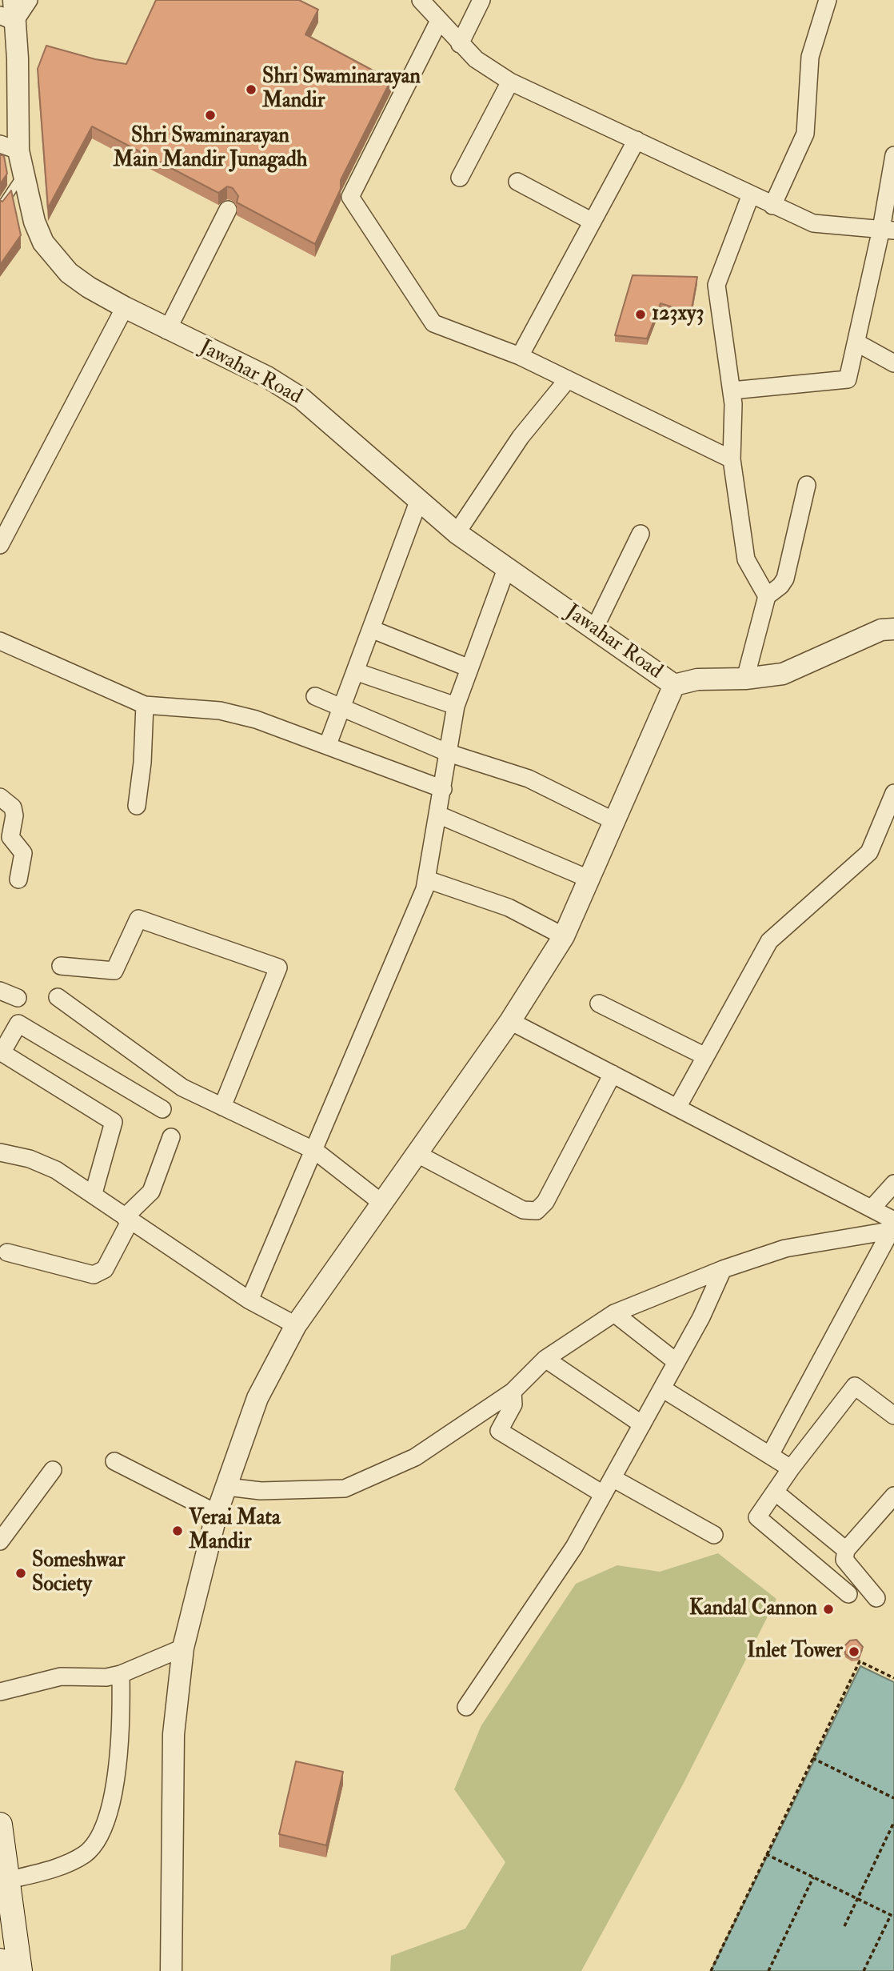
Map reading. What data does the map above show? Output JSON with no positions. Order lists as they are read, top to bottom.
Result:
{
  "streets": {
    "street": ["Jawahar Road"]
  },
  "places": [
    "Shri Swaminarayan Mandir",
    "Shri Swaminarayan Main Mandir Junagadh",
    "123xy3",
    "Verai Mata Mandir",
    "Someshwar Society",
    "Kandal Cannon",
    "Inlet Tower"
  ]
}
